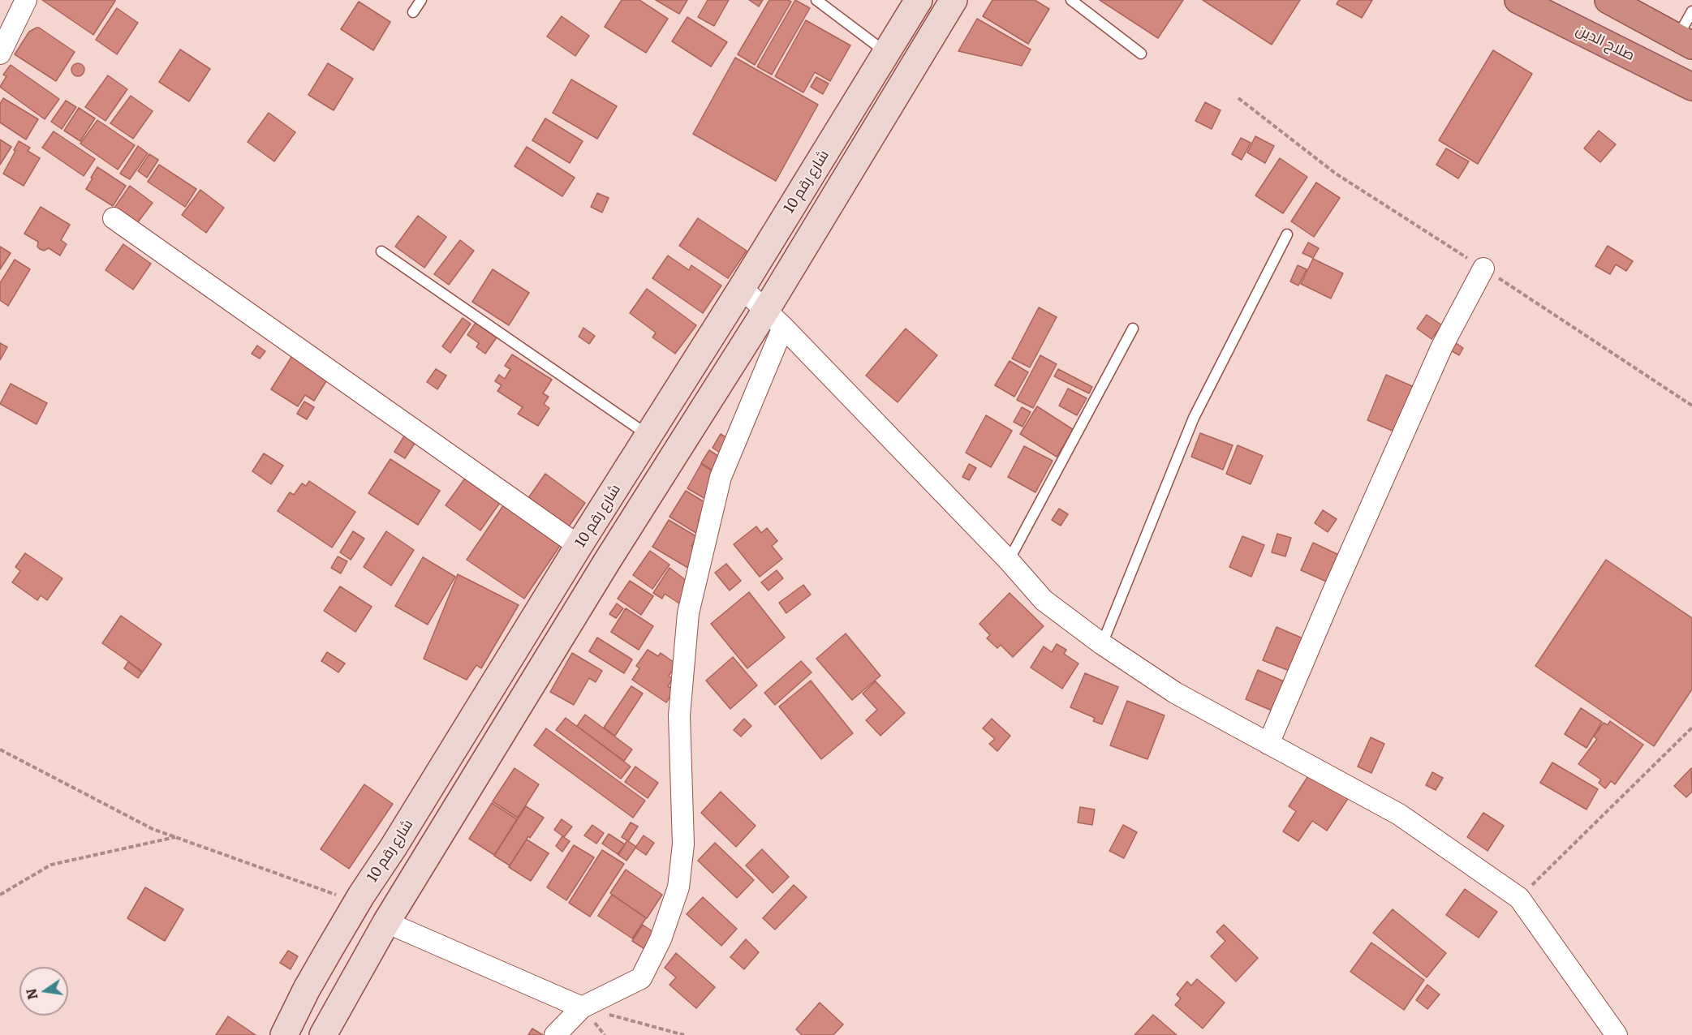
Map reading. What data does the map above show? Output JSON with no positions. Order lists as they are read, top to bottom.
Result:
{
  "streets": {
    "highway": ["صلاح الدين"],
    "main road": ["شارع رقم 10"]
  },
  "north": "left"
}
